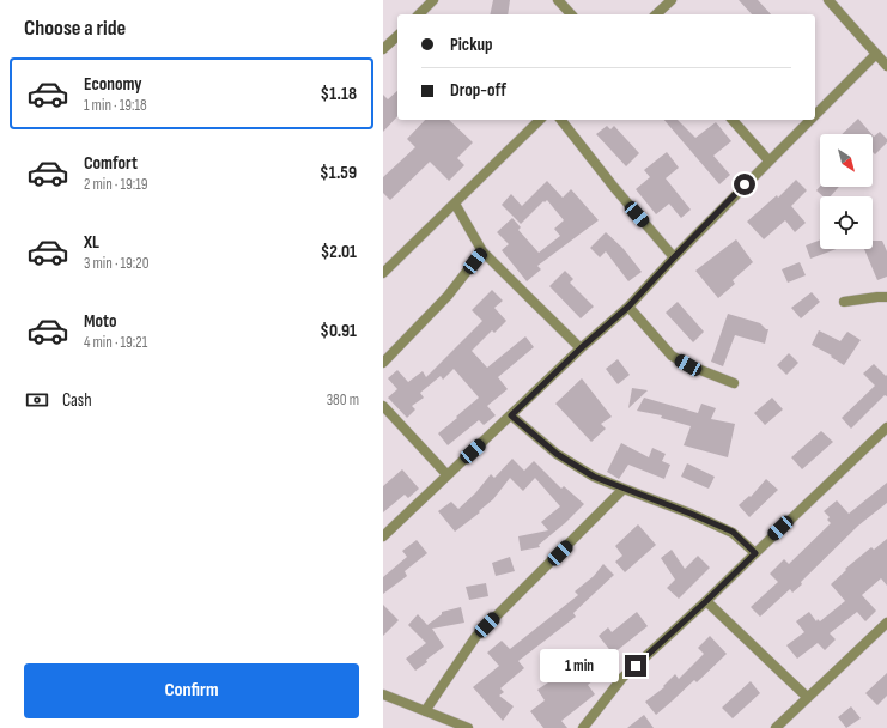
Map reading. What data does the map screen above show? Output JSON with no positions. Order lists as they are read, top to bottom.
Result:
{
  "north": "bottom right",
  "page": {
    "heading": "Choose a ride",
    "banner": ["Pickup", "Drop-off"],
    "list": [
      {
        "name": "Economy",
        "note": "1 min · 19:18",
        "value": "$1.18"
      },
      {
        "name": "Comfort",
        "note": "2 min · 19:19",
        "value": "$1.59"
      },
      {
        "name": "XL",
        "note": "3 min · 19:20",
        "value": "$2.01"
      },
      {
        "name": "Moto",
        "note": "4 min · 19:21",
        "value": "$0.91"
      }
    ],
    "pay": ["Cash", "380 m"],
    "bubble": "1 min",
    "buttons": "Confirm"
  }
}
